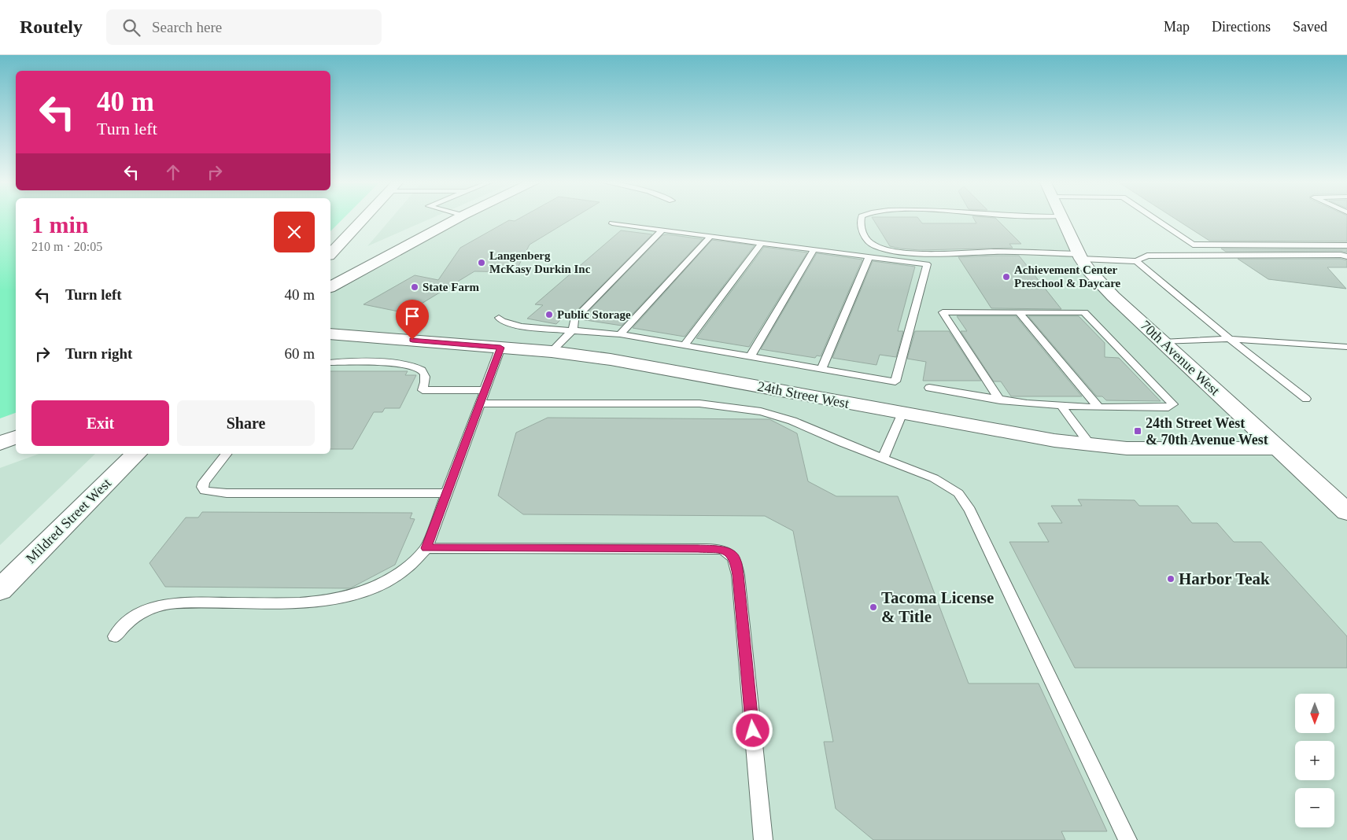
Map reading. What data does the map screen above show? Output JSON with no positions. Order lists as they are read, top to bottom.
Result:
{
  "streets": {
    "street": ["70th Avenue West", "24th Street West", "Mildred Street West"]
  },
  "crossings": [
    ["70th Avenue West", "24th Street West"]
  ],
  "places": {
    "other": [
      "Langenberg McKasy Durkin Inc",
      "Achievement Center Preschool & Daycare",
      "State Farm",
      "Public Storage",
      "Harbor Teak",
      "Tacoma License & Title"
    ],
    "transit": ["24th Street West & 70th Avenue West"]
  },
  "north": "bottom",
  "page": {
    "header": "Routely",
    "search": "Search here",
    "nav": ["Map", "Directions", "Saved"],
    "turn": ["40 m", "Turn left"],
    "heading": ["1 min", "210 m · 20:05"],
    "list": [
      {
        "name": "Turn left",
        "value": "40 m"
      },
      {
        "name": "Turn right",
        "value": "60 m"
      }
    ],
    "buttons": ["Exit", "Share"],
    "map_buttons": ["+", "−"]
  }
}
